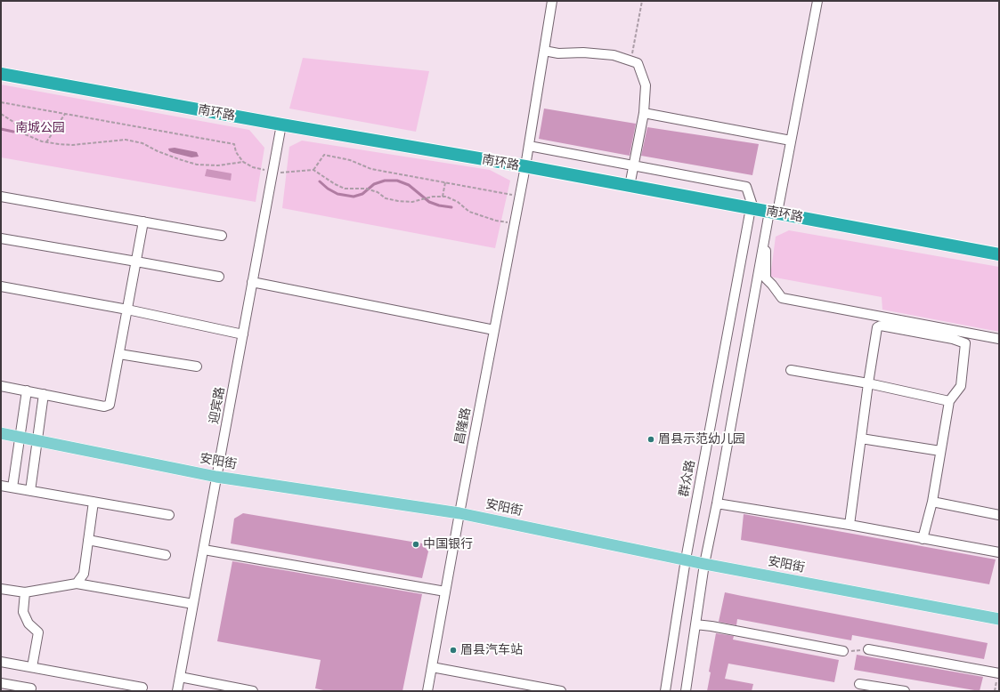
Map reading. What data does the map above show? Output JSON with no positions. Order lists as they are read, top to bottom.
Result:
{
  "streets": {
    "highway": ["南环路"],
    "main road": ["安阳街"],
    "street": ["迎宾路", "昌隆路", "群众路"]
  },
  "crossings": [
    ["南环路", "迎宾路"],
    ["南环路", "昌隆路"],
    ["南环路", "群众路"],
    ["迎宾路", "安阳街"],
    ["昌隆路", "安阳街"],
    ["安阳街", "群众路"]
  ],
  "parks": ["南城公园"],
  "places": ["眉县示范幼儿园", "中国银行", "眉县汽车站"]
}
